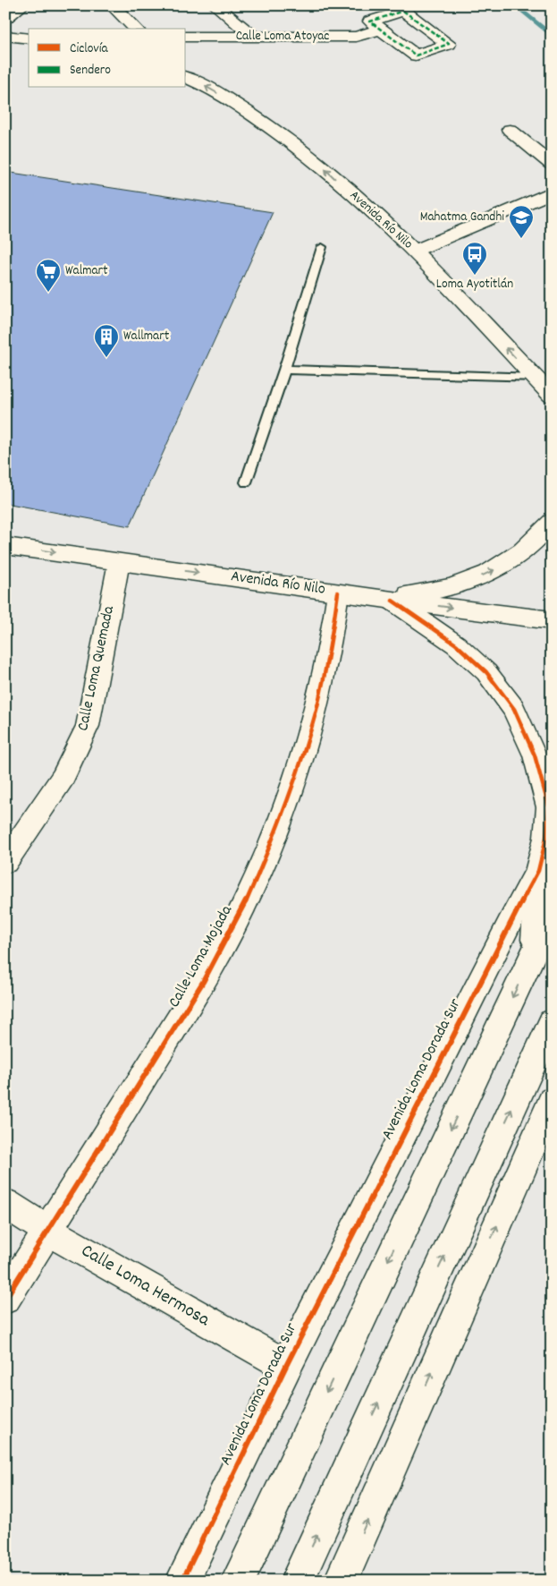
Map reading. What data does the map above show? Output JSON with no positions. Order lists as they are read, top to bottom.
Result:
{
  "streets": {
    "street": [
      "Calle Loma Atoyac",
      "Avenida Río Nilo",
      "Calle Loma Quemada",
      "Calle Loma Mojada",
      "Avenida Loma Dorada Sur",
      "Calle Loma Hermosa"
    ]
  },
  "crossings": [
    ["Avenida Río Nilo", "Calle Loma Quemada"],
    ["Avenida Río Nilo", "Calle Loma Mojada"],
    ["Avenida Río Nilo", "Avenida Loma Dorada Sur"],
    ["Calle Loma Mojada", "Calle Loma Hermosa"],
    ["Avenida Loma Dorada Sur", "Calle Loma Hermosa"]
  ],
  "places": {
    "school or university": ["Mahatma Gandhi"],
    "bus stop": ["Loma Ayotitlán"],
    "supermarket": ["Walmart"],
    "building": ["Wallmart"]
  },
  "legend": ["Ciclovía", "Sendero"]
}
